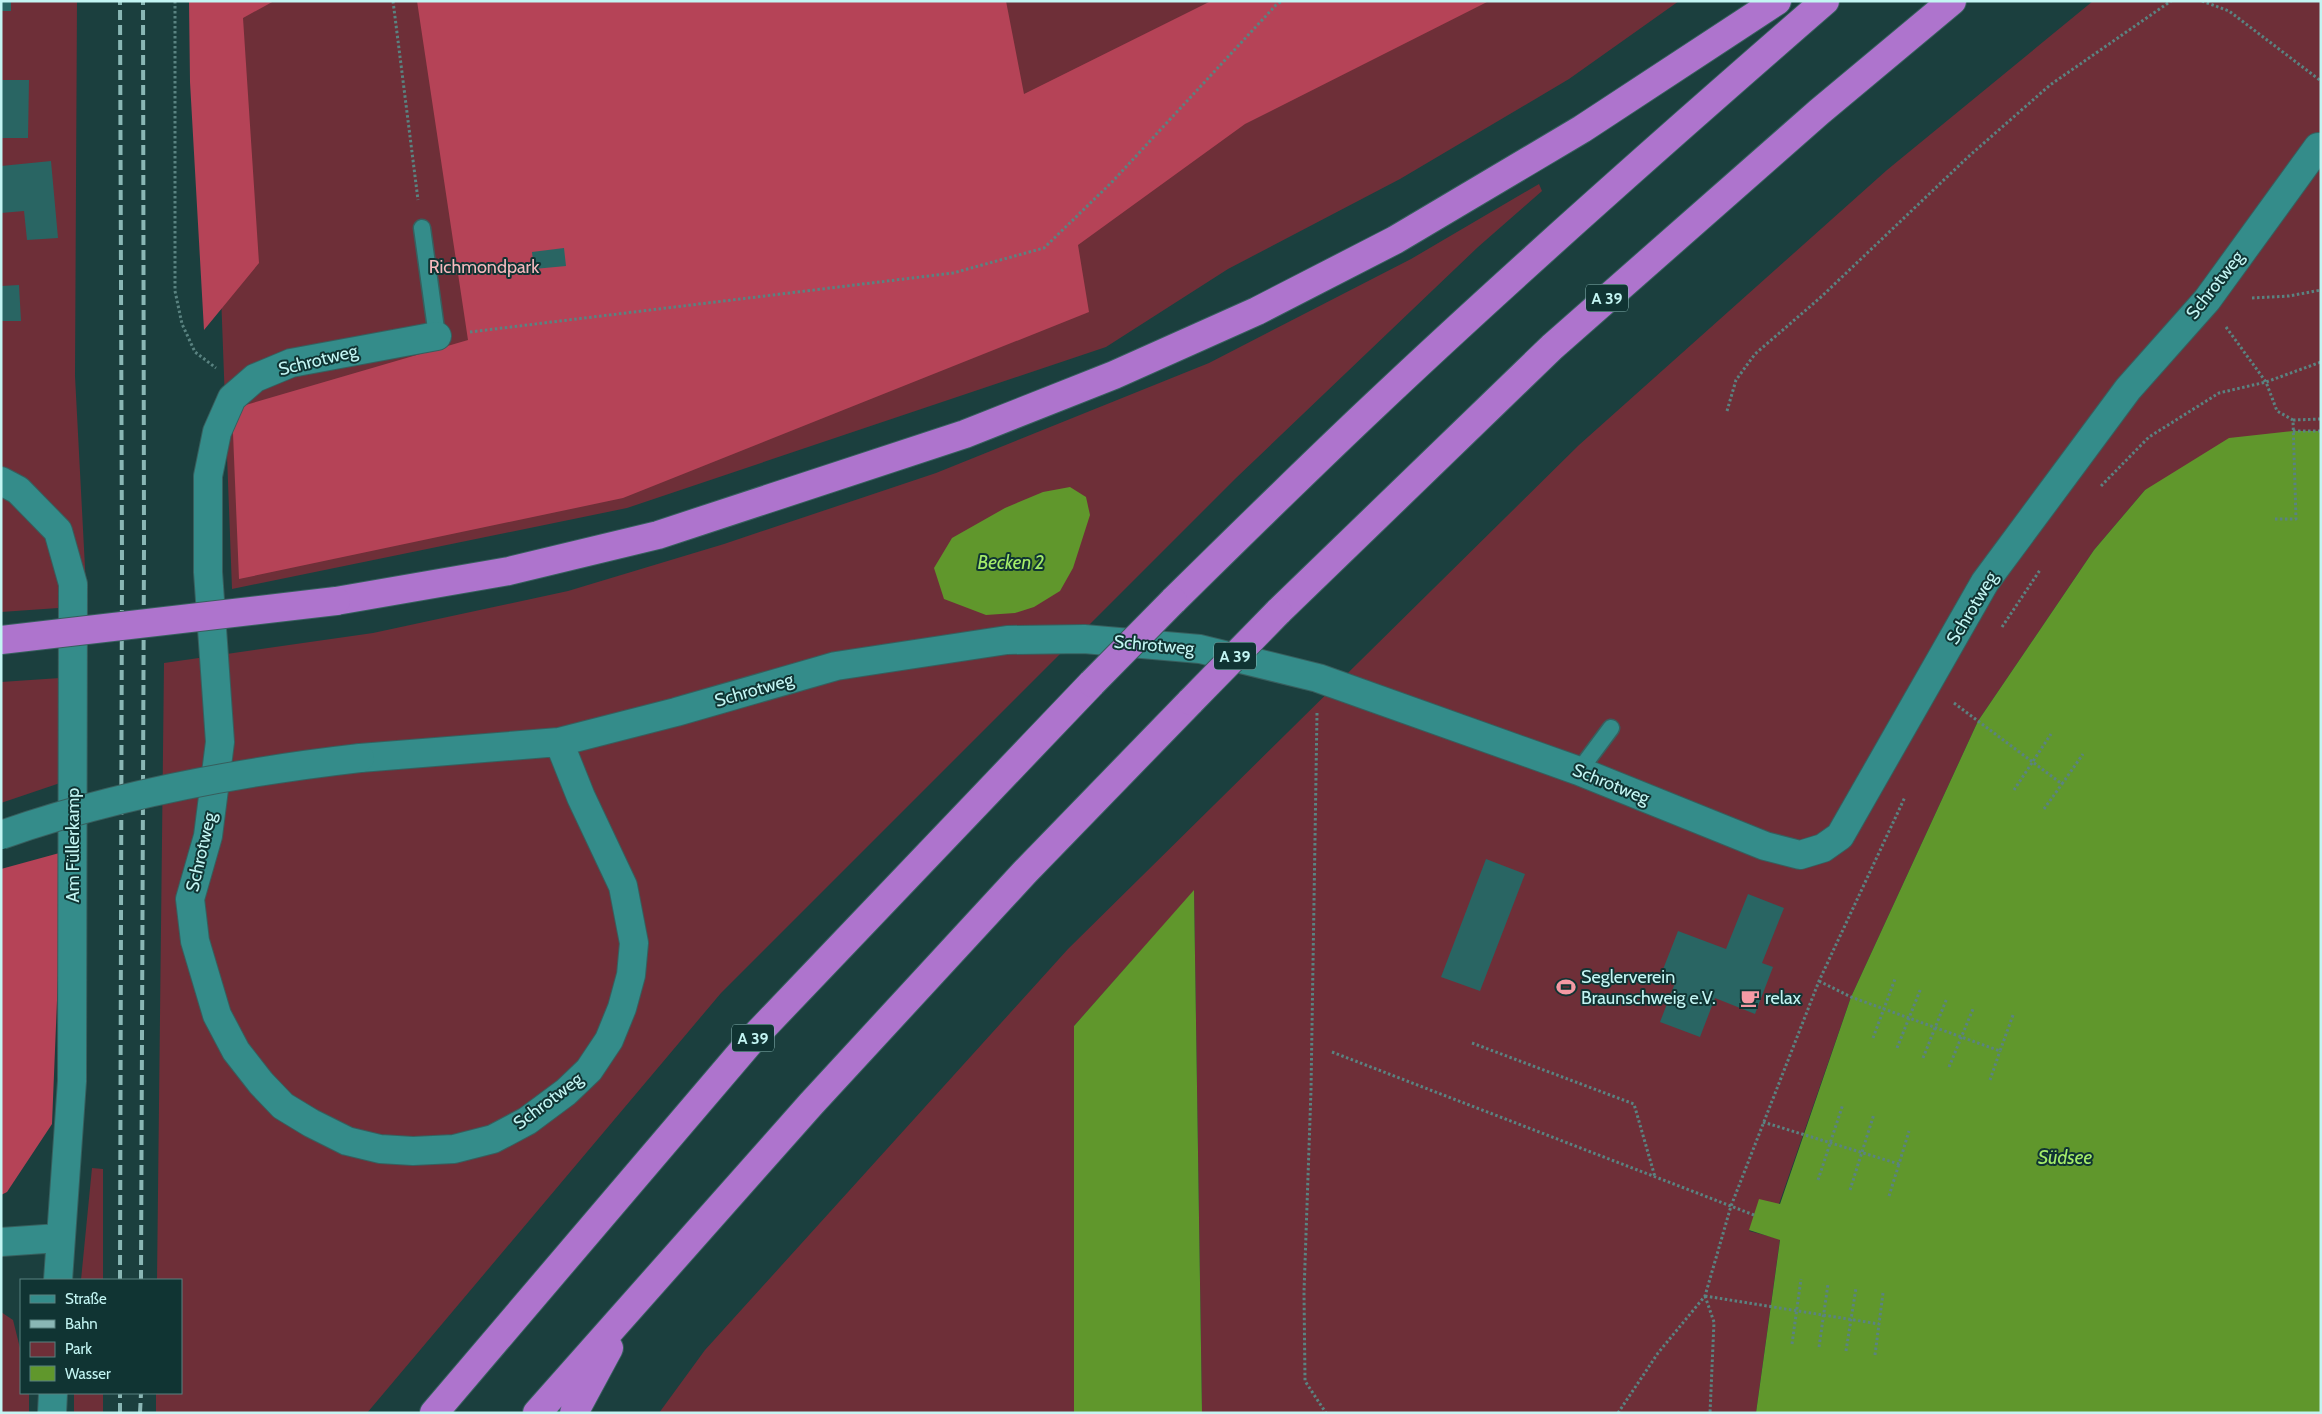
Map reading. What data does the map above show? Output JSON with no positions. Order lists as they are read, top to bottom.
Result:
{
  "streets": {
    "highway": ["A 39"],
    "street": ["Schrotweg", "Am Füllerkamp"]
  },
  "water": ["Becken 2", "Südsee"],
  "parks": ["Richmondpark"],
  "places": {
    "sports": ["Seglerverein Braunschweig e.V."],
    "cafe": ["relax"]
  },
  "legend": [
    "Straße",
    "Bahn",
    "Park",
    "Wasser"
  ]
}
